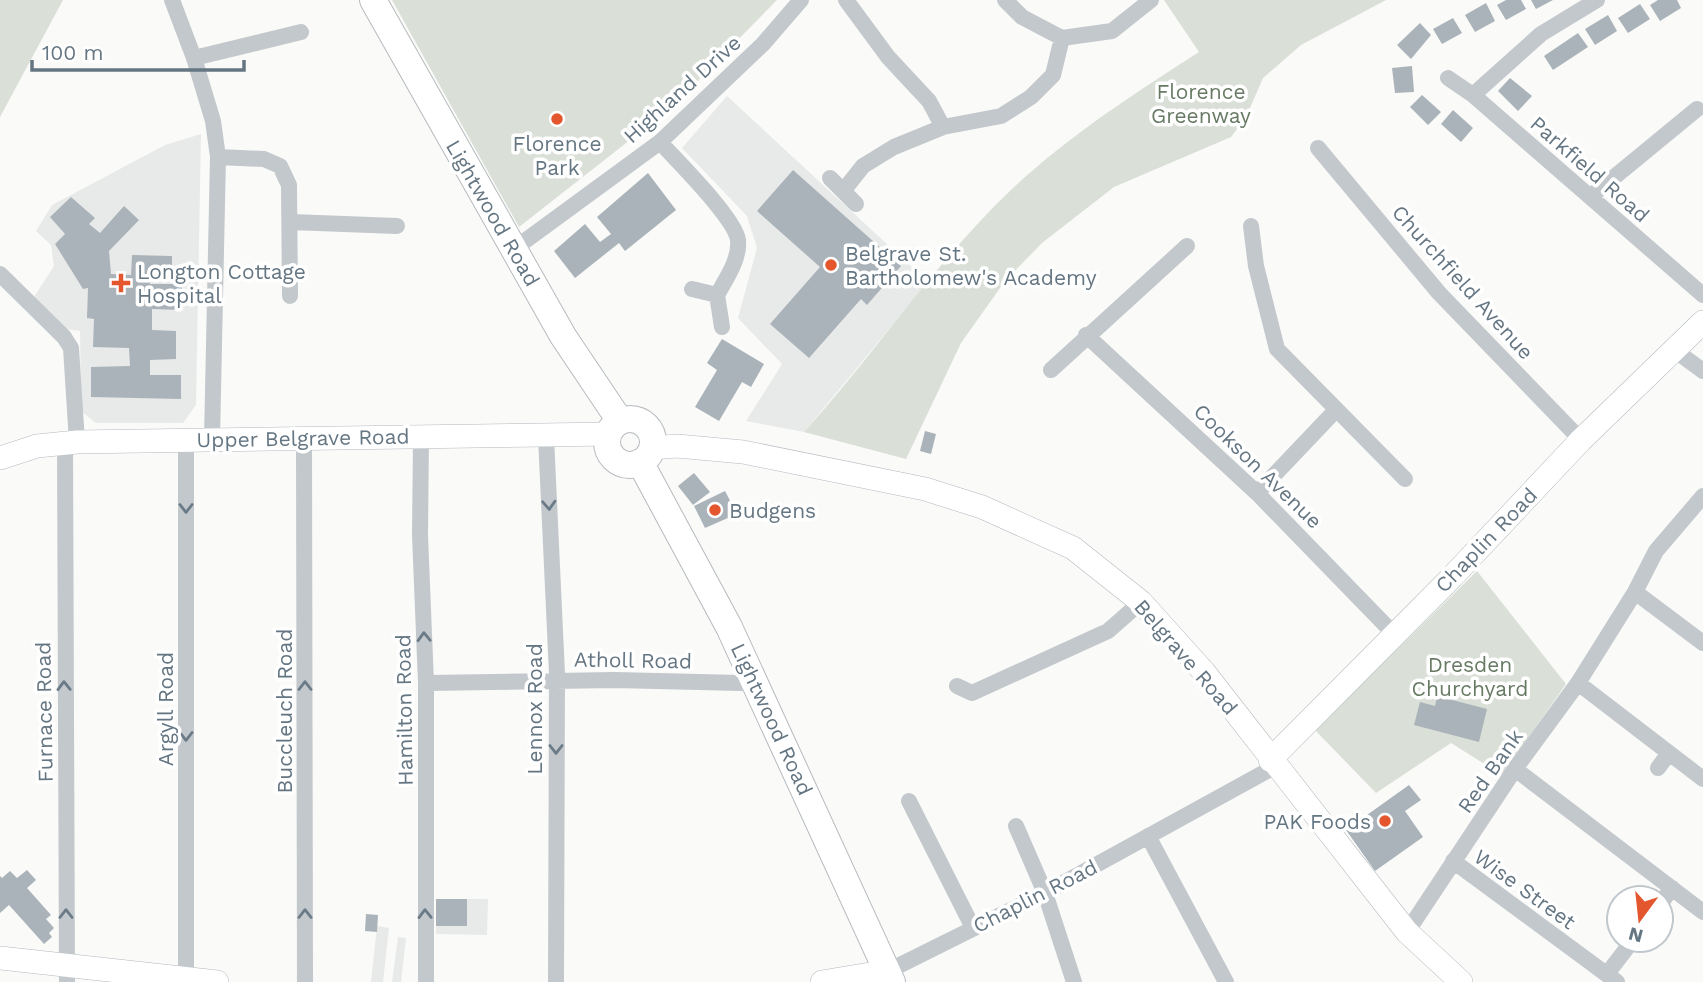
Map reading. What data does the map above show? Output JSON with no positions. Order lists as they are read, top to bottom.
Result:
{
  "streets": {
    "main road": ["Lightwood Road"],
    "street": [
      "Highland Drive",
      "Parkfield Road",
      "Churchfield Avenue",
      "Upper Belgrave Road",
      "Cookson Avenue",
      "Chaplin Road",
      "Belgrave Road",
      "Atholl Road",
      "Argyll Road",
      "Lennox Road",
      "Hamilton Road",
      "Buccleuch Road",
      "Furnace Road",
      "Red Bank",
      "Wise Street"
    ]
  },
  "crossings": [
    ["Highland Drive", "Lightwood Road"],
    ["Lightwood Road", "Upper Belgrave Road"],
    ["Lightwood Road", "Chaplin Road"],
    ["Lightwood Road", "Belgrave Road"],
    ["Lightwood Road", "Atholl Road"],
    ["Churchfield Avenue", "Chaplin Road"],
    ["Upper Belgrave Road", "Belgrave Road"],
    ["Upper Belgrave Road", "Argyll Road"],
    ["Upper Belgrave Road", "Lennox Road"],
    ["Upper Belgrave Road", "Hamilton Road"],
    ["Upper Belgrave Road", "Buccleuch Road"],
    ["Upper Belgrave Road", "Furnace Road"],
    ["Cookson Avenue", "Chaplin Road"],
    ["Chaplin Road", "Belgrave Road"],
    ["Belgrave Road", "Red Bank"],
    ["Atholl Road", "Lennox Road"],
    ["Atholl Road", "Hamilton Road"],
    ["Red Bank", "Wise Street"]
  ],
  "one_way": [
    "Argyll Road",
    "Lennox Road",
    "Hamilton Road",
    "Buccleuch Road",
    "Furnace Road"
  ],
  "parks": ["Florence Greenway", "Dresden Churchyard"],
  "places": {
    "other": [
      "Florence Park",
      "Belgrave St. Bartholomew's Academy",
      "Budgens",
      "PAK Foods"
    ],
    "health": ["Longton Cottage Hospital"]
  },
  "scale_bar": "100 m",
  "north": "bottom"
}
